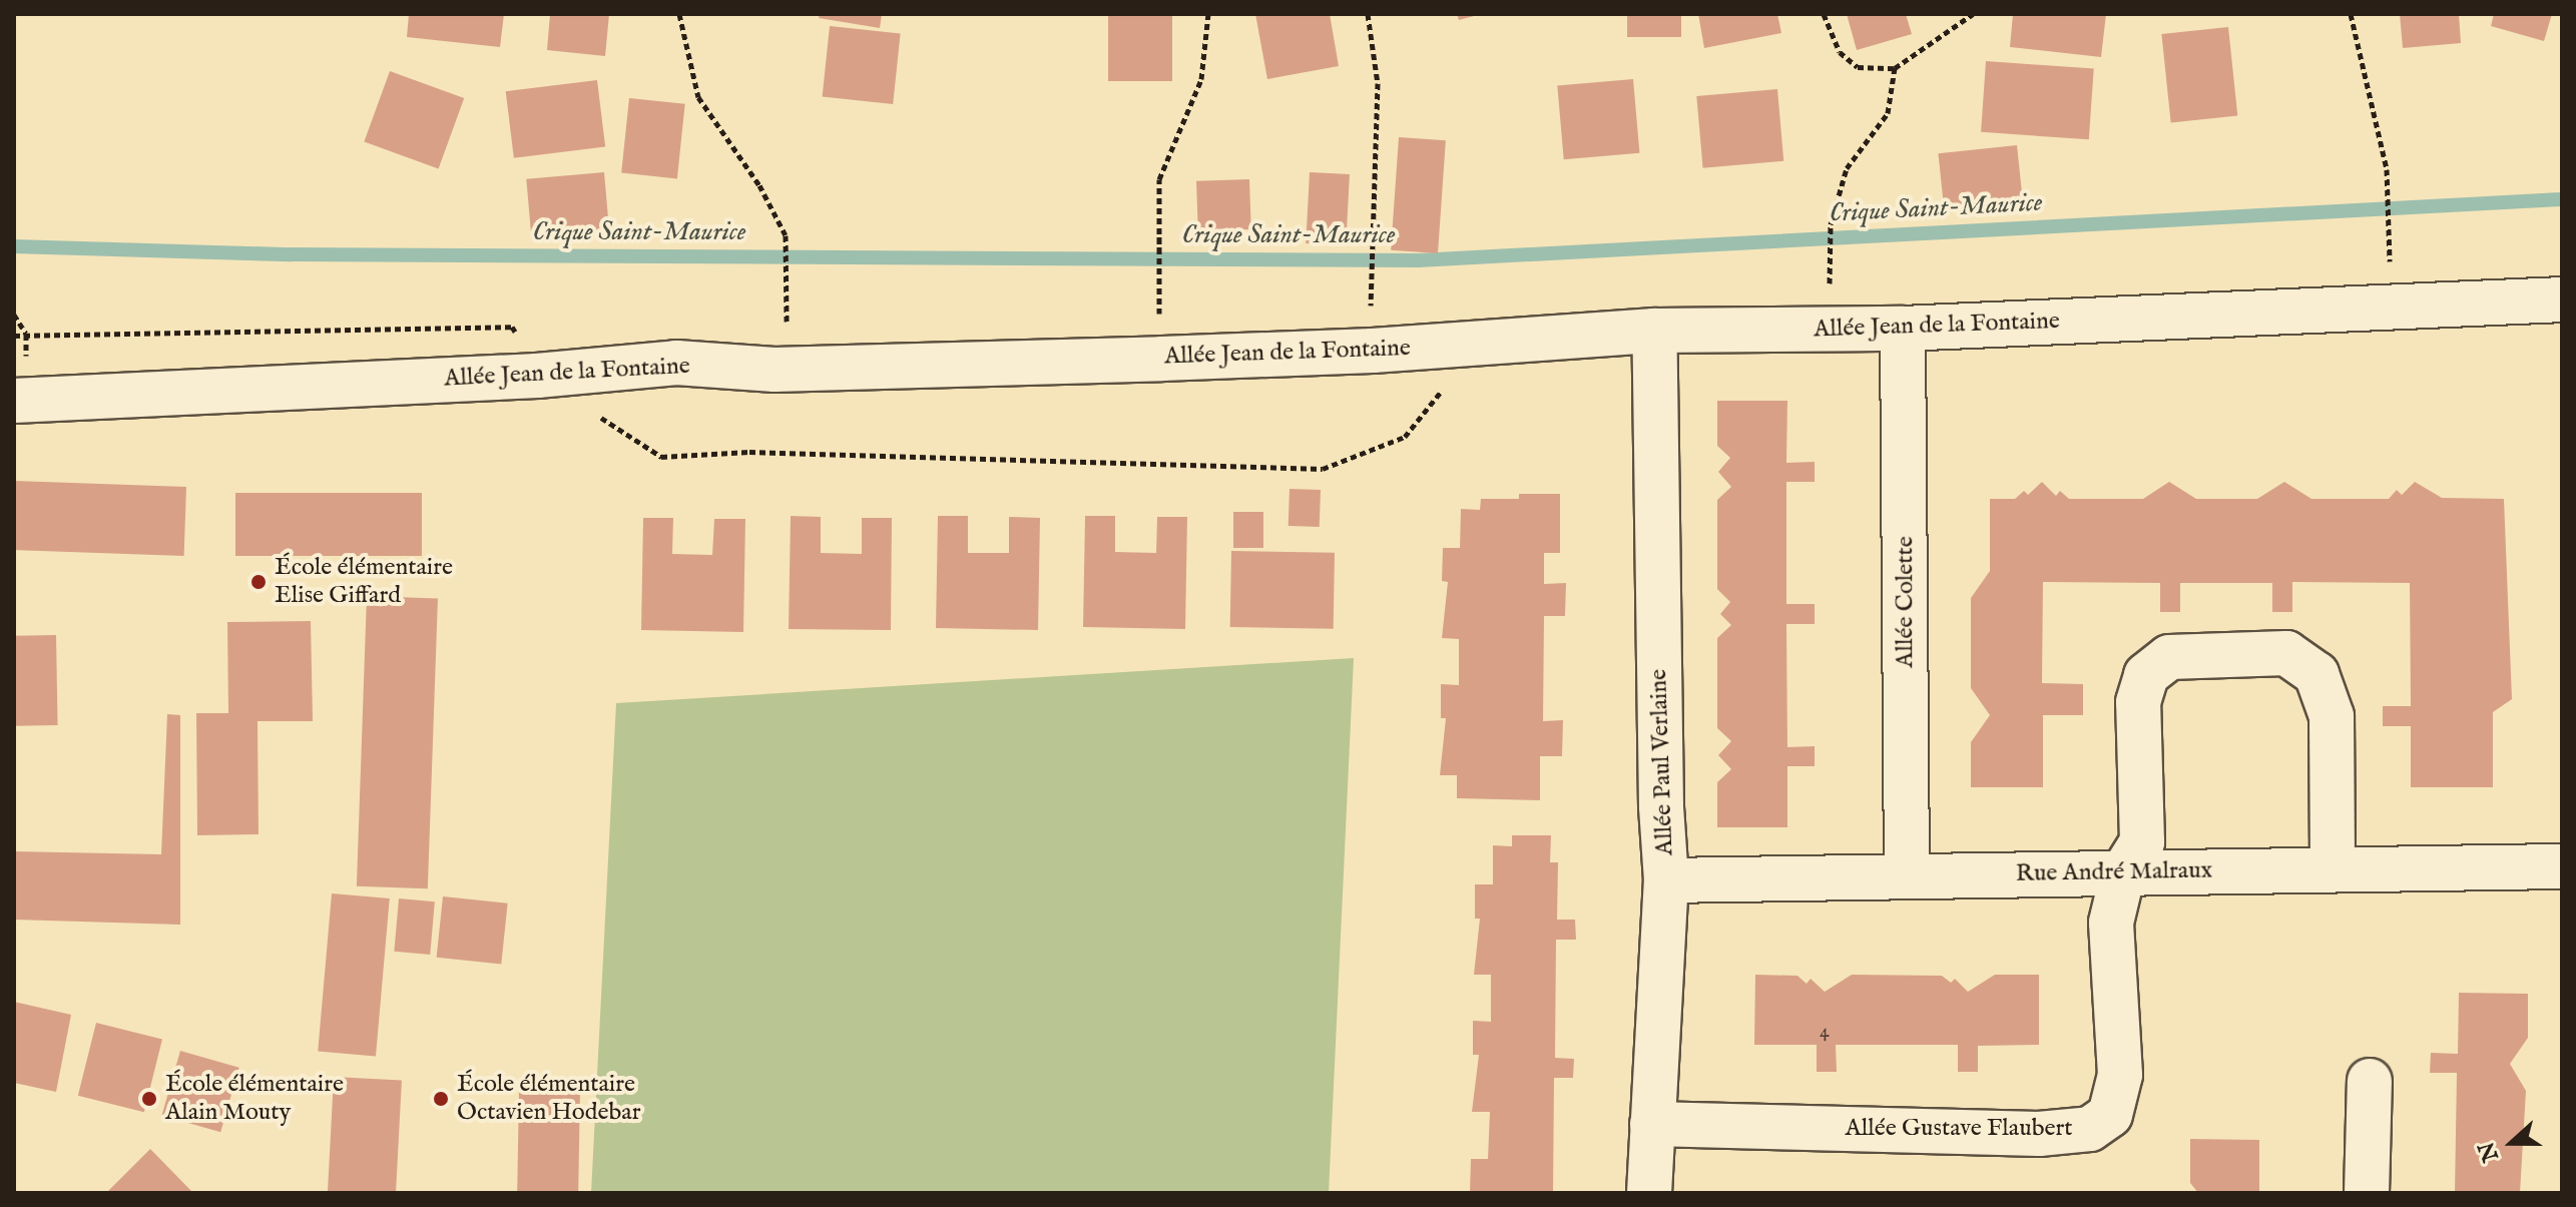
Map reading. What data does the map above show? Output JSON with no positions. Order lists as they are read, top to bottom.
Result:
{
  "streets": {
    "street": [
      "Allée Jean de la Fontaine",
      "Allée Colette",
      "Allée Paul Verlaine",
      "Rue André Malraux",
      "Allée Gustave Flaubert"
    ]
  },
  "crossings": [
    ["Allée Jean de la Fontaine", "Allée Colette"],
    ["Allée Jean de la Fontaine", "Allée Paul Verlaine"],
    ["Allée Colette", "Rue André Malraux"],
    ["Allée Paul Verlaine", "Rue André Malraux"],
    ["Allée Paul Verlaine", "Allée Gustave Flaubert"],
    ["Rue André Malraux", "Allée Gustave Flaubert"]
  ],
  "water": ["Crique Saint-Maurice"],
  "places": ["École élémentaire Elise Giffard", "École élémentaire Alain Mouty", "École élémentaire Octavien Hodebar"],
  "house_numbers": ["4"],
  "north": "left"
}
